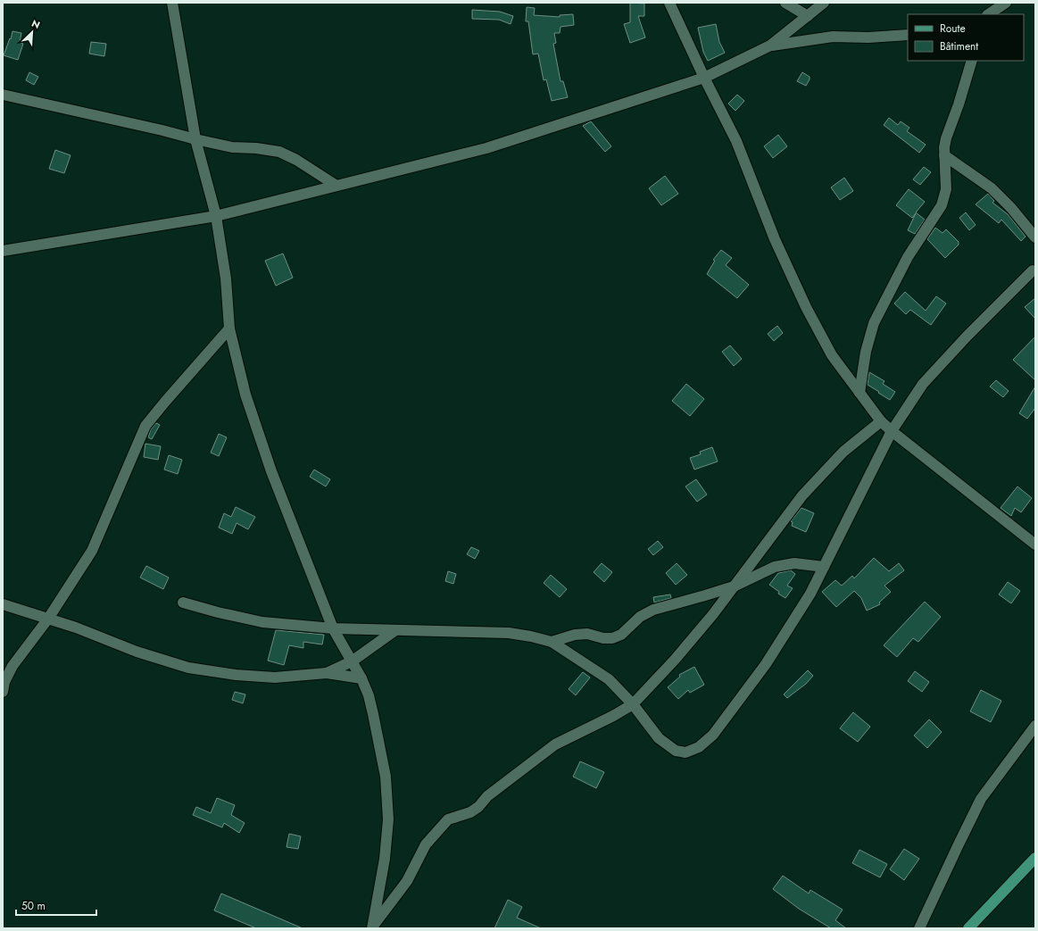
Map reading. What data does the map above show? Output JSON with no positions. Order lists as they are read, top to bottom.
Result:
{
  "legend": ["Route", "Bâtiment"],
  "scale_bar": "50 m",
  "north": "top right"
}
